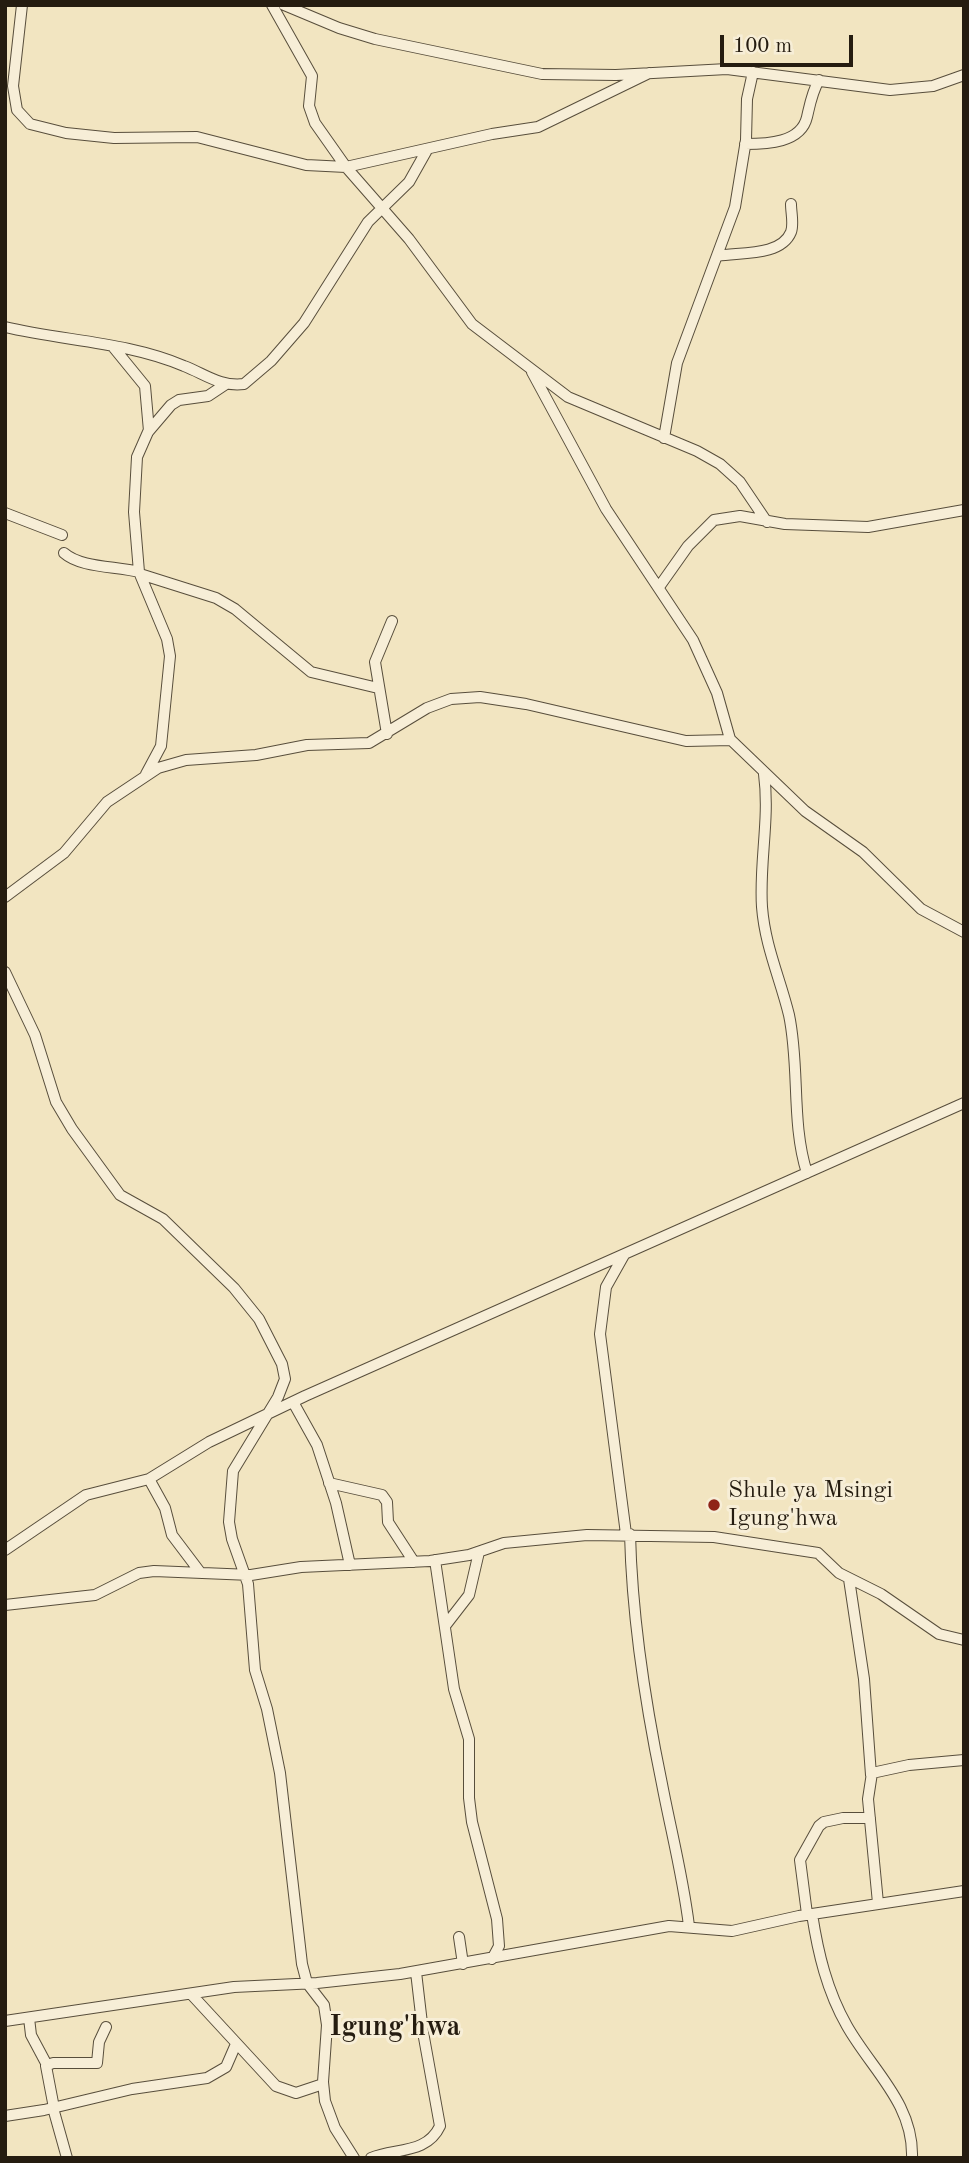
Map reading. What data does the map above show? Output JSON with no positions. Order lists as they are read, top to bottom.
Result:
{
  "districts": ["Igung'hwa"],
  "places": ["Shule ya Msingi Igung'hwa"],
  "scale_bar": "100 m"
}
